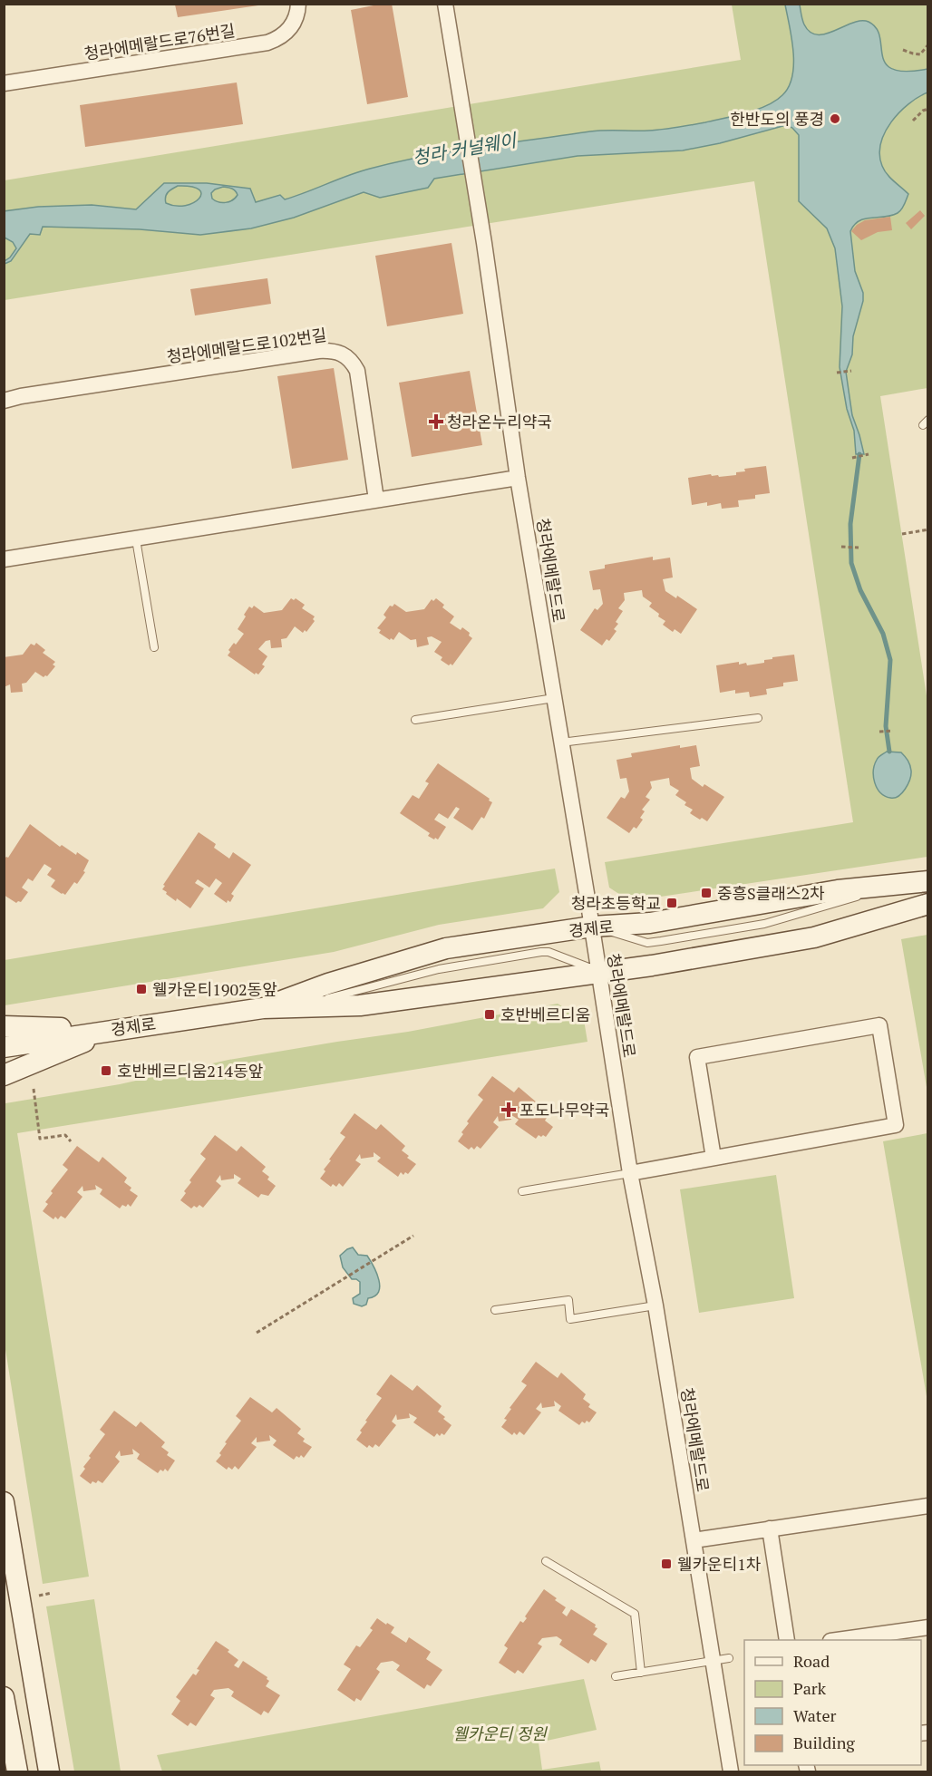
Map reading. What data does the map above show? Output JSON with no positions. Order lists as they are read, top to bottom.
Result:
{
  "streets": {
    "main road": ["경제로"],
    "street": ["청라에메랄드로76번길", "청라에메랄드로102번길", "청라에메랄드로"]
  },
  "crossings": [
    ["청라에메랄드로", "경제로"]
  ],
  "water": ["청라 커널웨이"],
  "parks": ["웰카운티 정원"],
  "places": {
    "other": ["한반도의 풍경"],
    "health": ["청라온누리약국", "포도나무약국"],
    "transit": [
      "중흥S클래스2차",
      "청라초등학교",
      "웰카운티1902동앞",
      "호반베르디움",
      "호반베르디움214동앞",
      "웰카운티1차"
    ]
  },
  "legend": [
    "Road",
    "Park",
    "Water",
    "Building"
  ]
}
